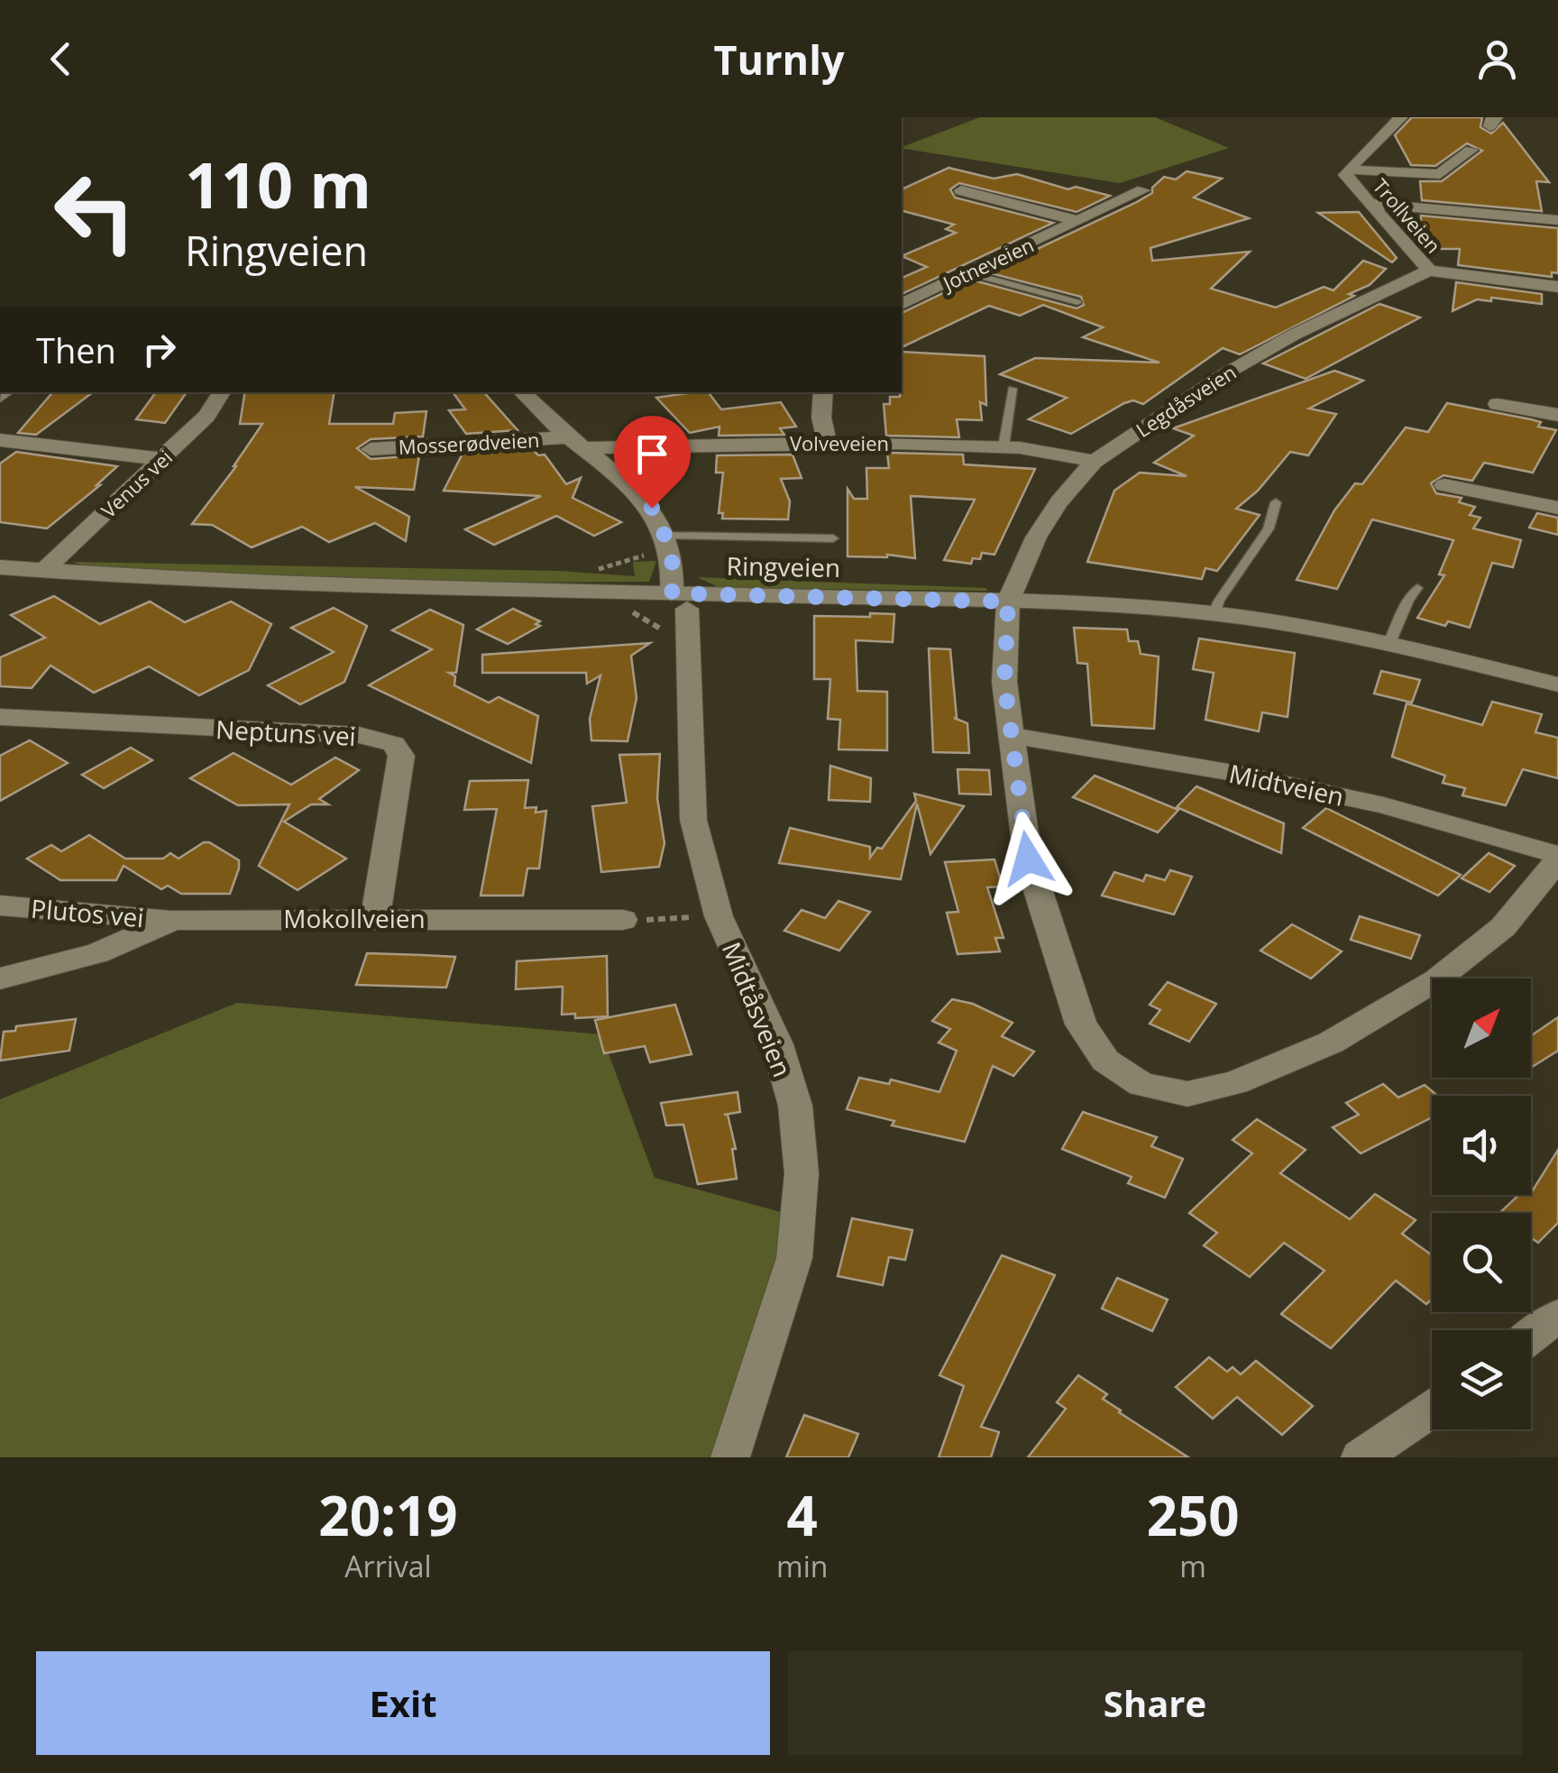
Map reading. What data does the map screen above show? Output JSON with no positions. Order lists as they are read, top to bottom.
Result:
{
  "streets": {
    "street": [
      "Trollveien",
      "Jotneveien",
      "Legdåsveien",
      "Mosserødveien",
      "Volveveien",
      "Venus vei",
      "Ringveien",
      "Neptuns vei",
      "Midtveien",
      "Plutos vei",
      "Mokollveien",
      "Midtåsveien"
    ]
  },
  "crossings": [
    ["Trollveien", "Legdåsveien"],
    ["Legdåsveien", "Volveveien"],
    ["Legdåsveien", "Ringveien"],
    ["Mosserødveien", "Volveveien"],
    ["Venus vei", "Ringveien"],
    ["Ringveien", "Midtåsveien"],
    ["Neptuns vei", "Mokollveien"],
    ["Plutos vei", "Mokollveien"]
  ],
  "north": "top right",
  "page": {
    "header": "Turnly",
    "turn": ["110 m", "Ringveien"],
    "then": "Then",
    "eta": [
      "20:19",
      "Arrival",
      "4",
      "min",
      "250",
      "m"
    ],
    "buttons": ["Exit", "Share"]
  }
}
